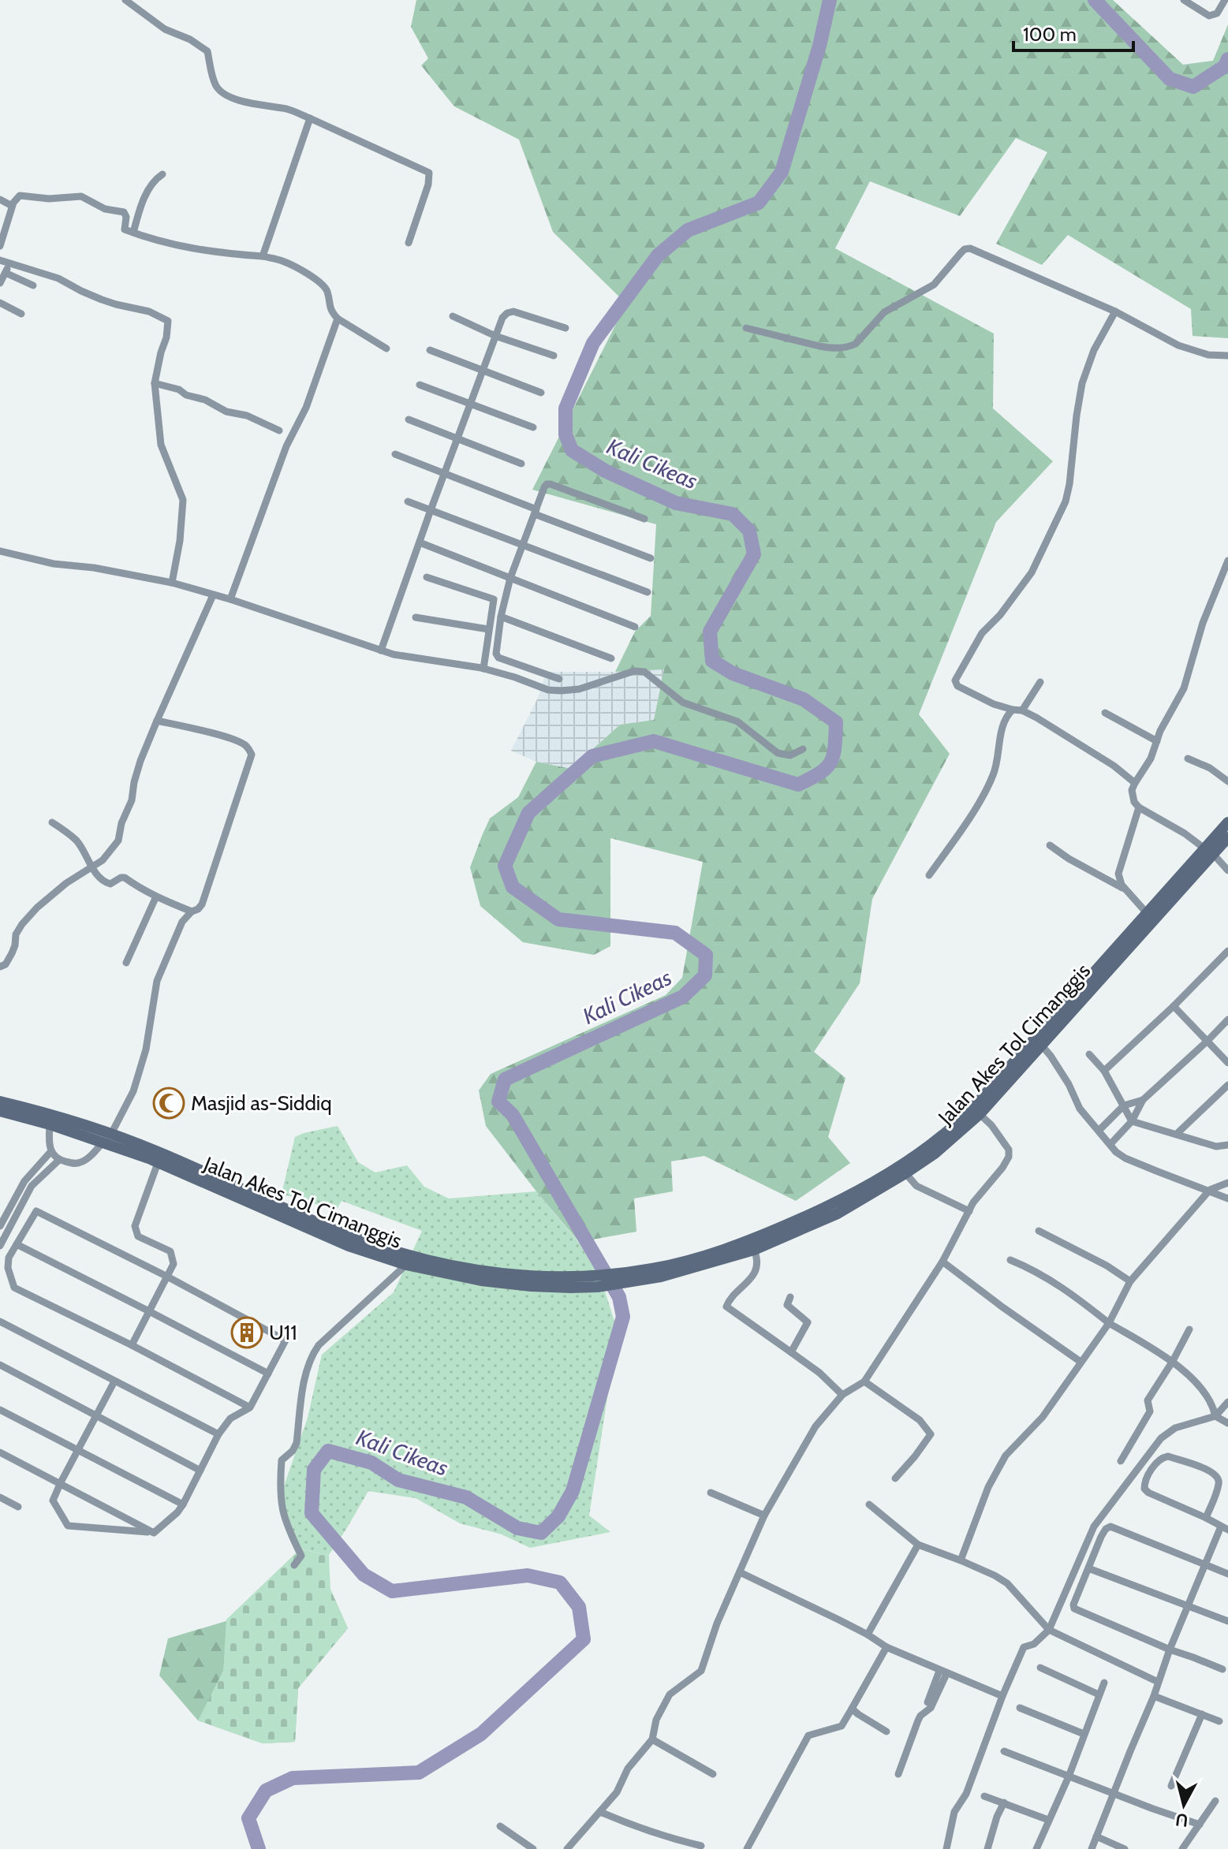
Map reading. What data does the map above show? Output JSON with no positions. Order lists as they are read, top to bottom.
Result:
{
  "streets": {
    "main road": ["Jalan Akes Tol Cimanggis"]
  },
  "water": ["Kali Cikeas"],
  "places": {
    "mosque": ["Masjid as-Siddiq"],
    "building": ["U11"]
  },
  "scale_bar": "100 m",
  "north": "bottom"
}
